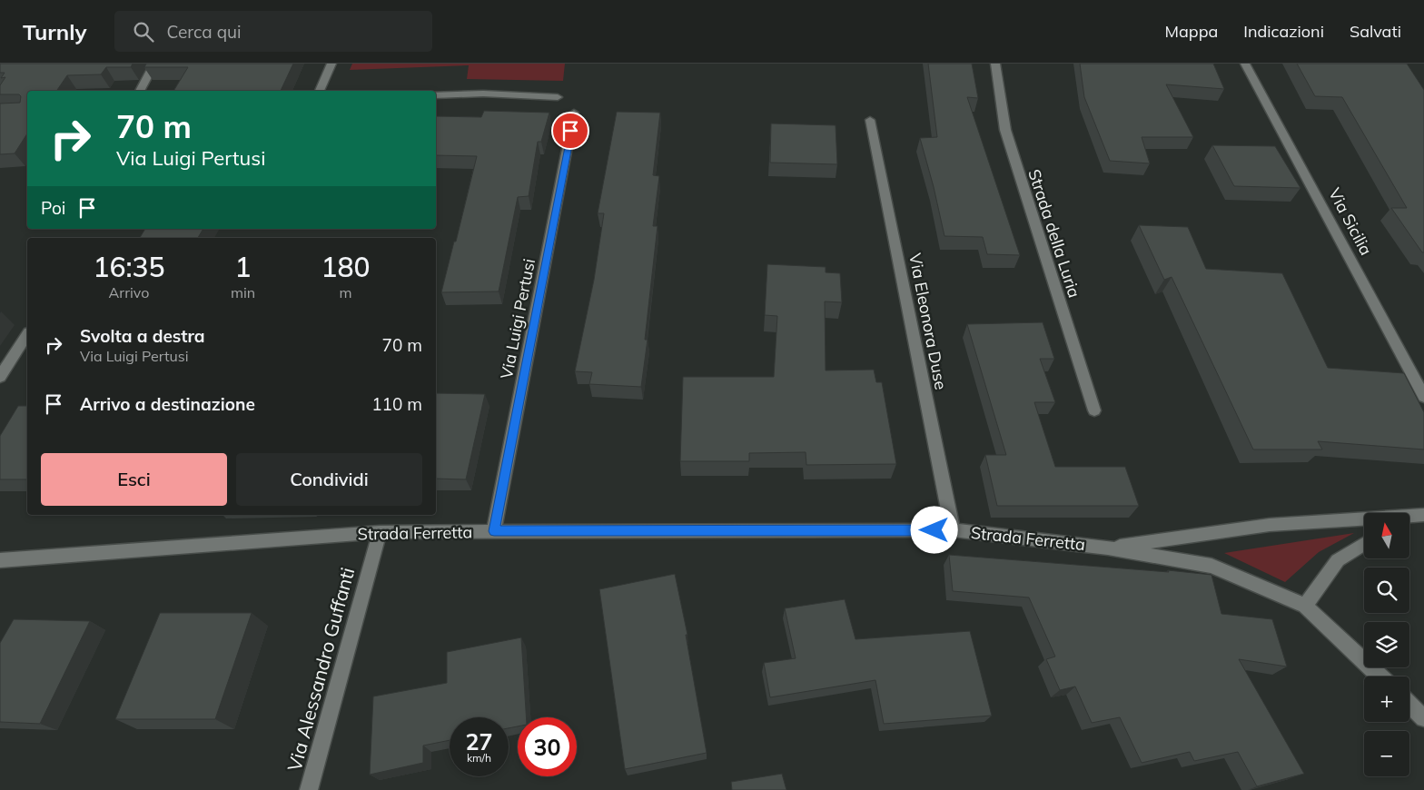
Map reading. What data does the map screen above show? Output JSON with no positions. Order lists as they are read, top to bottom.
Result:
{
  "streets": {
    "street": [
      "Via Sicilia",
      "Strada della Luria",
      "Via Luigi Pertusi",
      "Via Eleonora Duse",
      "Strada Ferretta",
      "Via Alessandro Guffanti"
    ]
  },
  "crossings": [
    ["Via Luigi Pertusi", "Strada Ferretta"],
    ["Via Eleonora Duse", "Strada Ferretta"],
    ["Strada Ferretta", "Via Alessandro Guffanti"]
  ],
  "north": "top",
  "page": {
    "header": "Turnly",
    "search": "Cerca qui",
    "nav": ["Mappa", "Indicazioni", "Salvati"],
    "turn": ["70 m", "Via Luigi Pertusi"],
    "then": "Poi",
    "eta": [
      "16:35",
      "Arrivo",
      "1",
      "min",
      "180",
      "m"
    ],
    "list": [
      {
        "name": "Svolta a destra",
        "note": "Via Luigi Pertusi",
        "value": "70 m"
      },
      {
        "name": "Arrivo a destinazione",
        "value": "110 m"
      }
    ],
    "buttons": ["Esci", "Condividi"],
    "map_buttons": ["+", "−"],
    "speed": "27 km/h",
    "limit": "30"
  }
}
